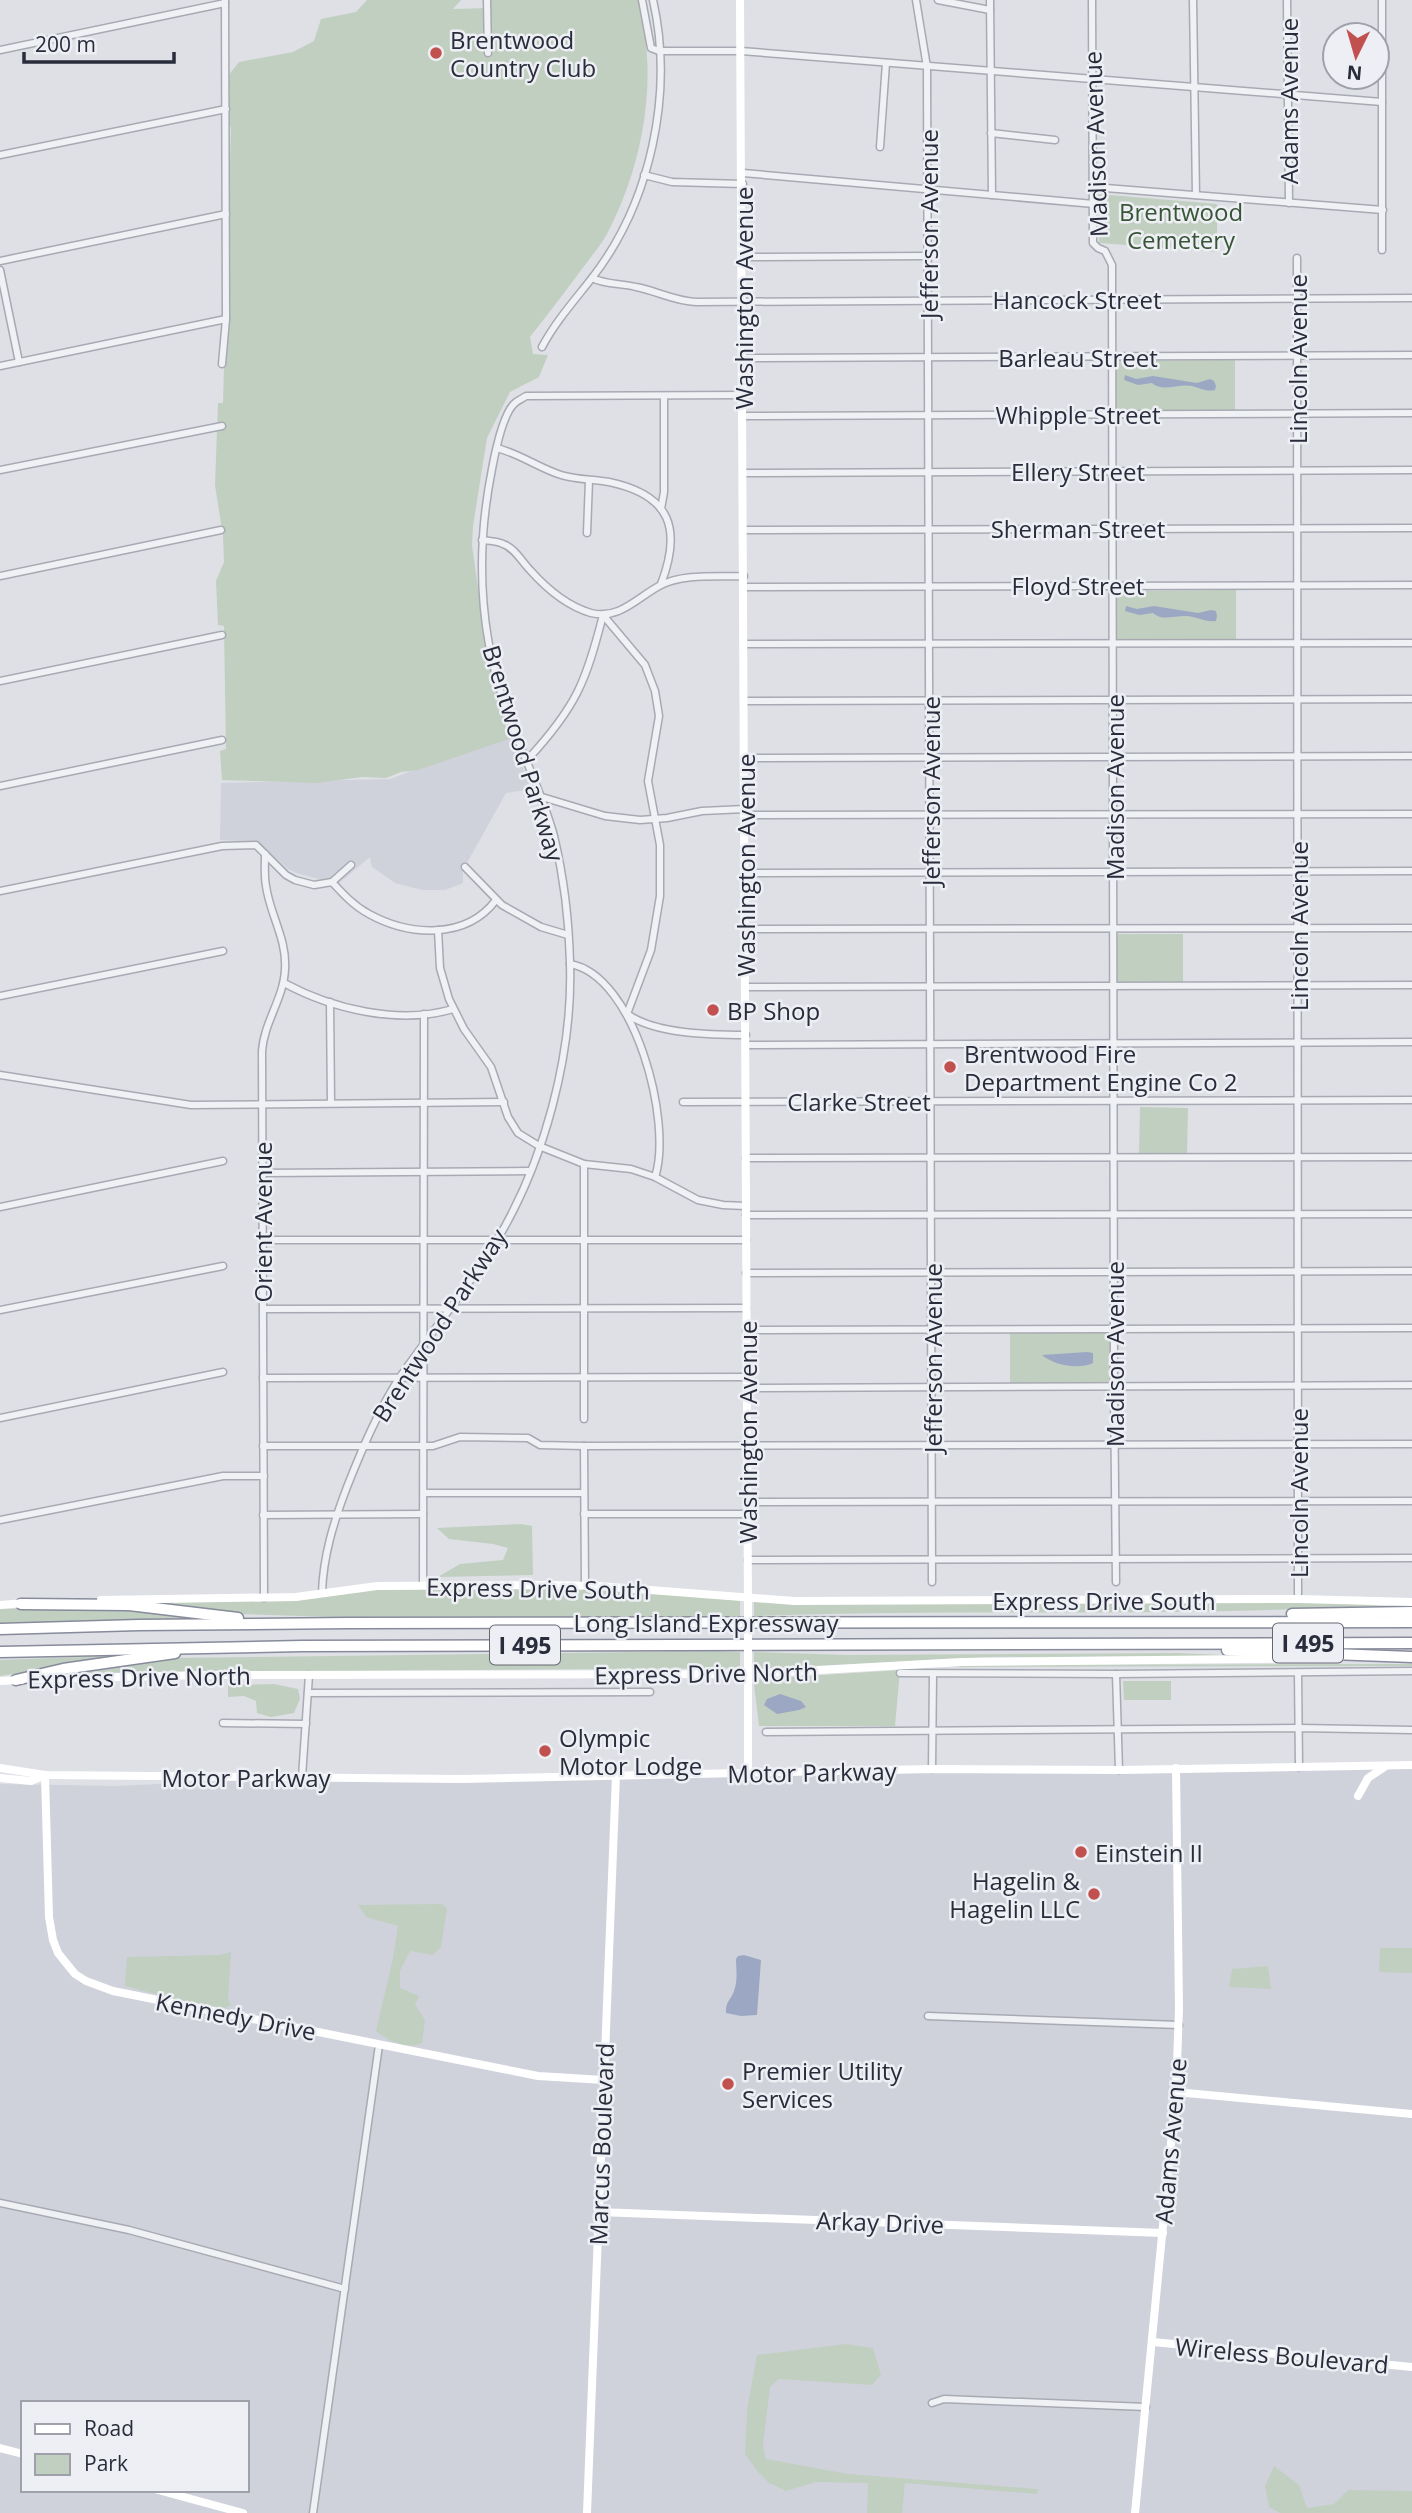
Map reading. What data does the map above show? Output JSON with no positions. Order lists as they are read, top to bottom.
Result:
{
  "streets": {
    "highway": ["Long Island Expressway", "I 495", "Express Drive North"],
    "street": [
      "Adams Avenue",
      "Madison Avenue",
      "Jefferson Avenue",
      "Washington Avenue",
      "Hancock Street",
      "Barleau Street",
      "Lincoln Avenue",
      "Whipple Street",
      "Ellery Street",
      "Sherman Street",
      "Floyd Street",
      "Brentwood Parkway",
      "Clarke Street",
      "Orient Avenue",
      "Express Drive South",
      "Motor Parkway",
      "Kennedy Drive",
      "Marcus Boulevard",
      "Arkay Drive",
      "Wireless Boulevard"
    ]
  },
  "crossings": [
    ["Adams Avenue", "Motor Parkway"],
    ["Adams Avenue", "Arkay Drive"],
    ["Adams Avenue", "Wireless Boulevard"],
    ["Madison Avenue", "Hancock Street"],
    ["Madison Avenue", "Barleau Street"],
    ["Madison Avenue", "Whipple Street"],
    ["Madison Avenue", "Ellery Street"],
    ["Madison Avenue", "Sherman Street"],
    ["Madison Avenue", "Floyd Street"],
    ["Madison Avenue", "Clarke Street"],
    ["Jefferson Avenue", "Hancock Street"],
    ["Jefferson Avenue", "Barleau Street"],
    ["Jefferson Avenue", "Whipple Street"],
    ["Jefferson Avenue", "Ellery Street"],
    ["Jefferson Avenue", "Sherman Street"],
    ["Jefferson Avenue", "Floyd Street"],
    ["Jefferson Avenue", "Clarke Street"],
    ["Washington Avenue", "Hancock Street"],
    ["Washington Avenue", "Barleau Street"],
    ["Washington Avenue", "Whipple Street"],
    ["Washington Avenue", "Ellery Street"],
    ["Washington Avenue", "Sherman Street"],
    ["Washington Avenue", "Floyd Street"],
    ["Washington Avenue", "Clarke Street"],
    ["Washington Avenue", "Express Drive South"],
    ["Washington Avenue", "Express Drive North"],
    ["Washington Avenue", "Motor Parkway"],
    ["Hancock Street", "Lincoln Avenue"],
    ["Barleau Street", "Lincoln Avenue"],
    ["Lincoln Avenue", "Whipple Street"],
    ["Lincoln Avenue", "Ellery Street"],
    ["Lincoln Avenue", "Sherman Street"],
    ["Lincoln Avenue", "Floyd Street"],
    ["Lincoln Avenue", "Clarke Street"],
    ["Brentwood Parkway", "Express Drive South"],
    ["Orient Avenue", "Express Drive South"],
    ["Motor Parkway", "Kennedy Drive"],
    ["Motor Parkway", "Marcus Boulevard"],
    ["Kennedy Drive", "Marcus Boulevard"],
    ["Marcus Boulevard", "Arkay Drive"]
  ],
  "parks": ["Brentwood Cemetery"],
  "places": [
    "Brentwood Country Club",
    "BP Shop",
    "Brentwood Fire Department Engine Co 2",
    "Olympic Motor Lodge",
    "Einstein II",
    "Hagelin & Hagelin LLC",
    "Premier Utility Services"
  ],
  "legend": ["Road", "Park"],
  "scale_bar": "200 m",
  "north": "bottom"
}
